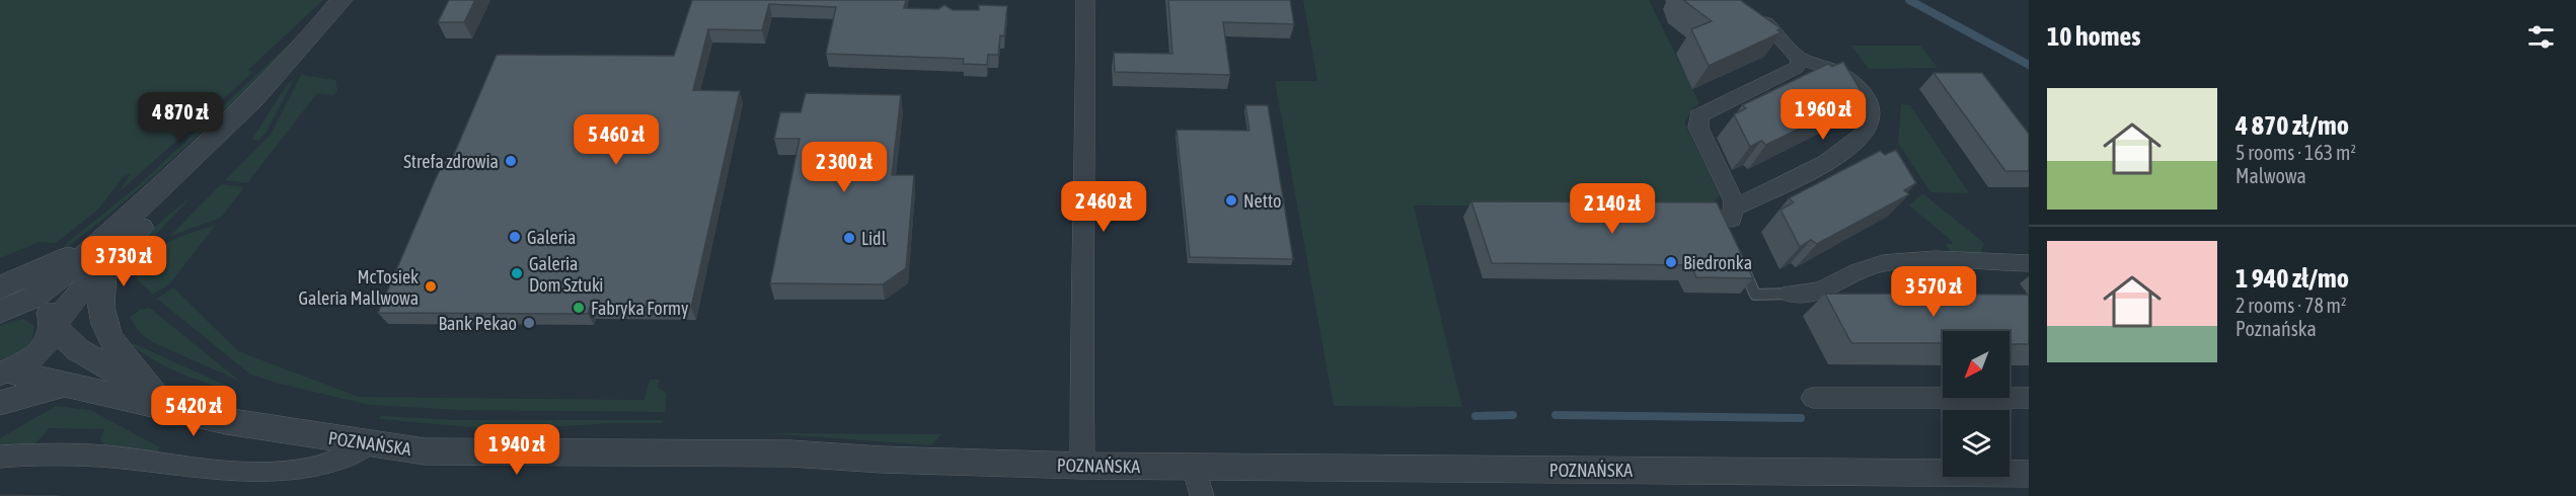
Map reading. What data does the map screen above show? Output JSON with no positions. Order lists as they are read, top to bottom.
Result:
{
  "streets": {
    "street": ["POZNAŃSKA"]
  },
  "places": [
    "Strefa zdrowia",
    "Netto",
    "Galeria",
    "Lidl",
    "Biedronka",
    "Galeria Dom Sztuki",
    "McTosiek Galeria Mallwowa",
    "Fabryka Formy",
    "Bank Pekao"
  ],
  "north": "bottom left",
  "page": {
    "heading": "10 homes",
    "list": [
      {
        "name": "4 870 zł/mo",
        "note": "5 rooms · 163 m² · Malwowa"
      },
      {
        "name": "1 940 zł/mo",
        "note": "2 rooms · 78 m² · Poznańska"
      }
    ],
    "price": [
      "1 960 zł",
      "4 870 zł",
      "5 460 zł",
      "2 300 zł",
      "2 460 zł",
      "2 140 zł",
      "3 730 zł",
      "3 570 zł",
      "5 420 zł",
      "1 940 zł"
    ]
  }
}
